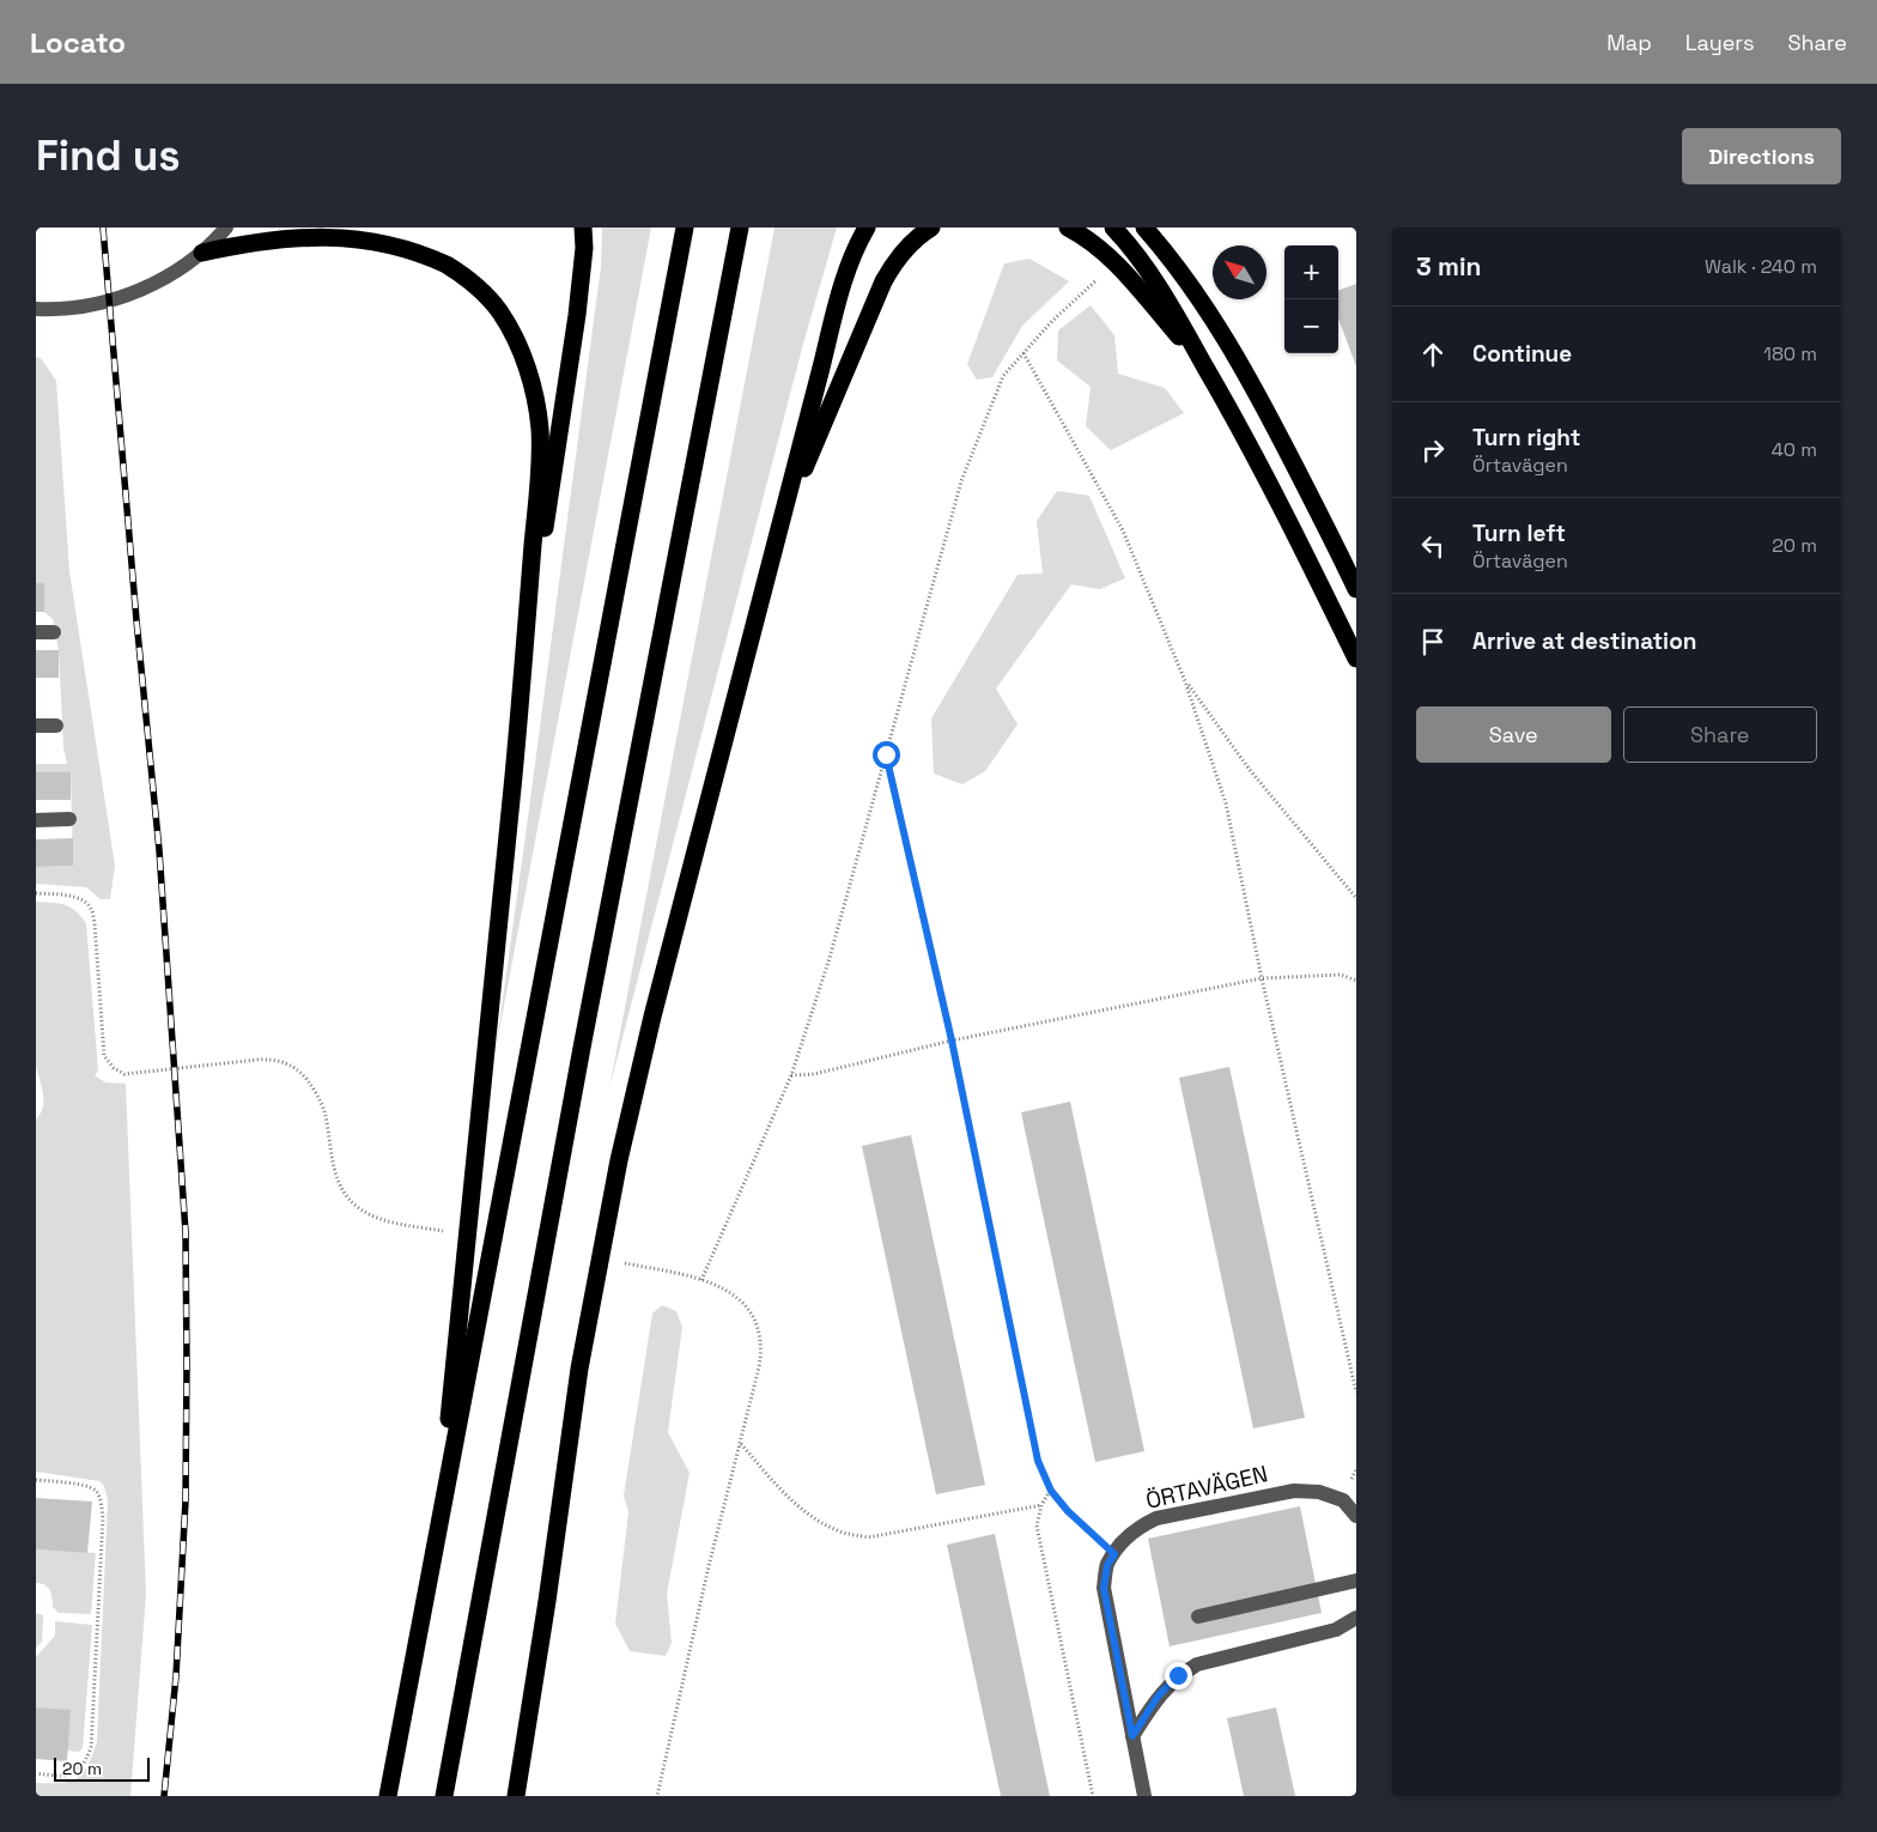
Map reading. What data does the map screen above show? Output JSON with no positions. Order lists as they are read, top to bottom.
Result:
{
  "streets": {
    "street": ["ÖRTAVÄGEN"]
  },
  "scale_bar": "20 m",
  "north": "top left",
  "page": {
    "header": "Locato",
    "nav": ["Map", "Layers", "Share"],
    "buttons": [
      "Directions",
      ["Save", "Share"]
    ],
    "title": "Find us",
    "heading": ["3 min", "Walk · 240 m"],
    "map_buttons": ["+", "−"],
    "list": [
      ["Continue", "180 m"],
      ["Turn right", "Örtavägen", "40 m"],
      ["Turn left", "Örtavägen", "20 m"],
      "Arrive at destination"
    ],
    "scale": "20 m"
  }
}
